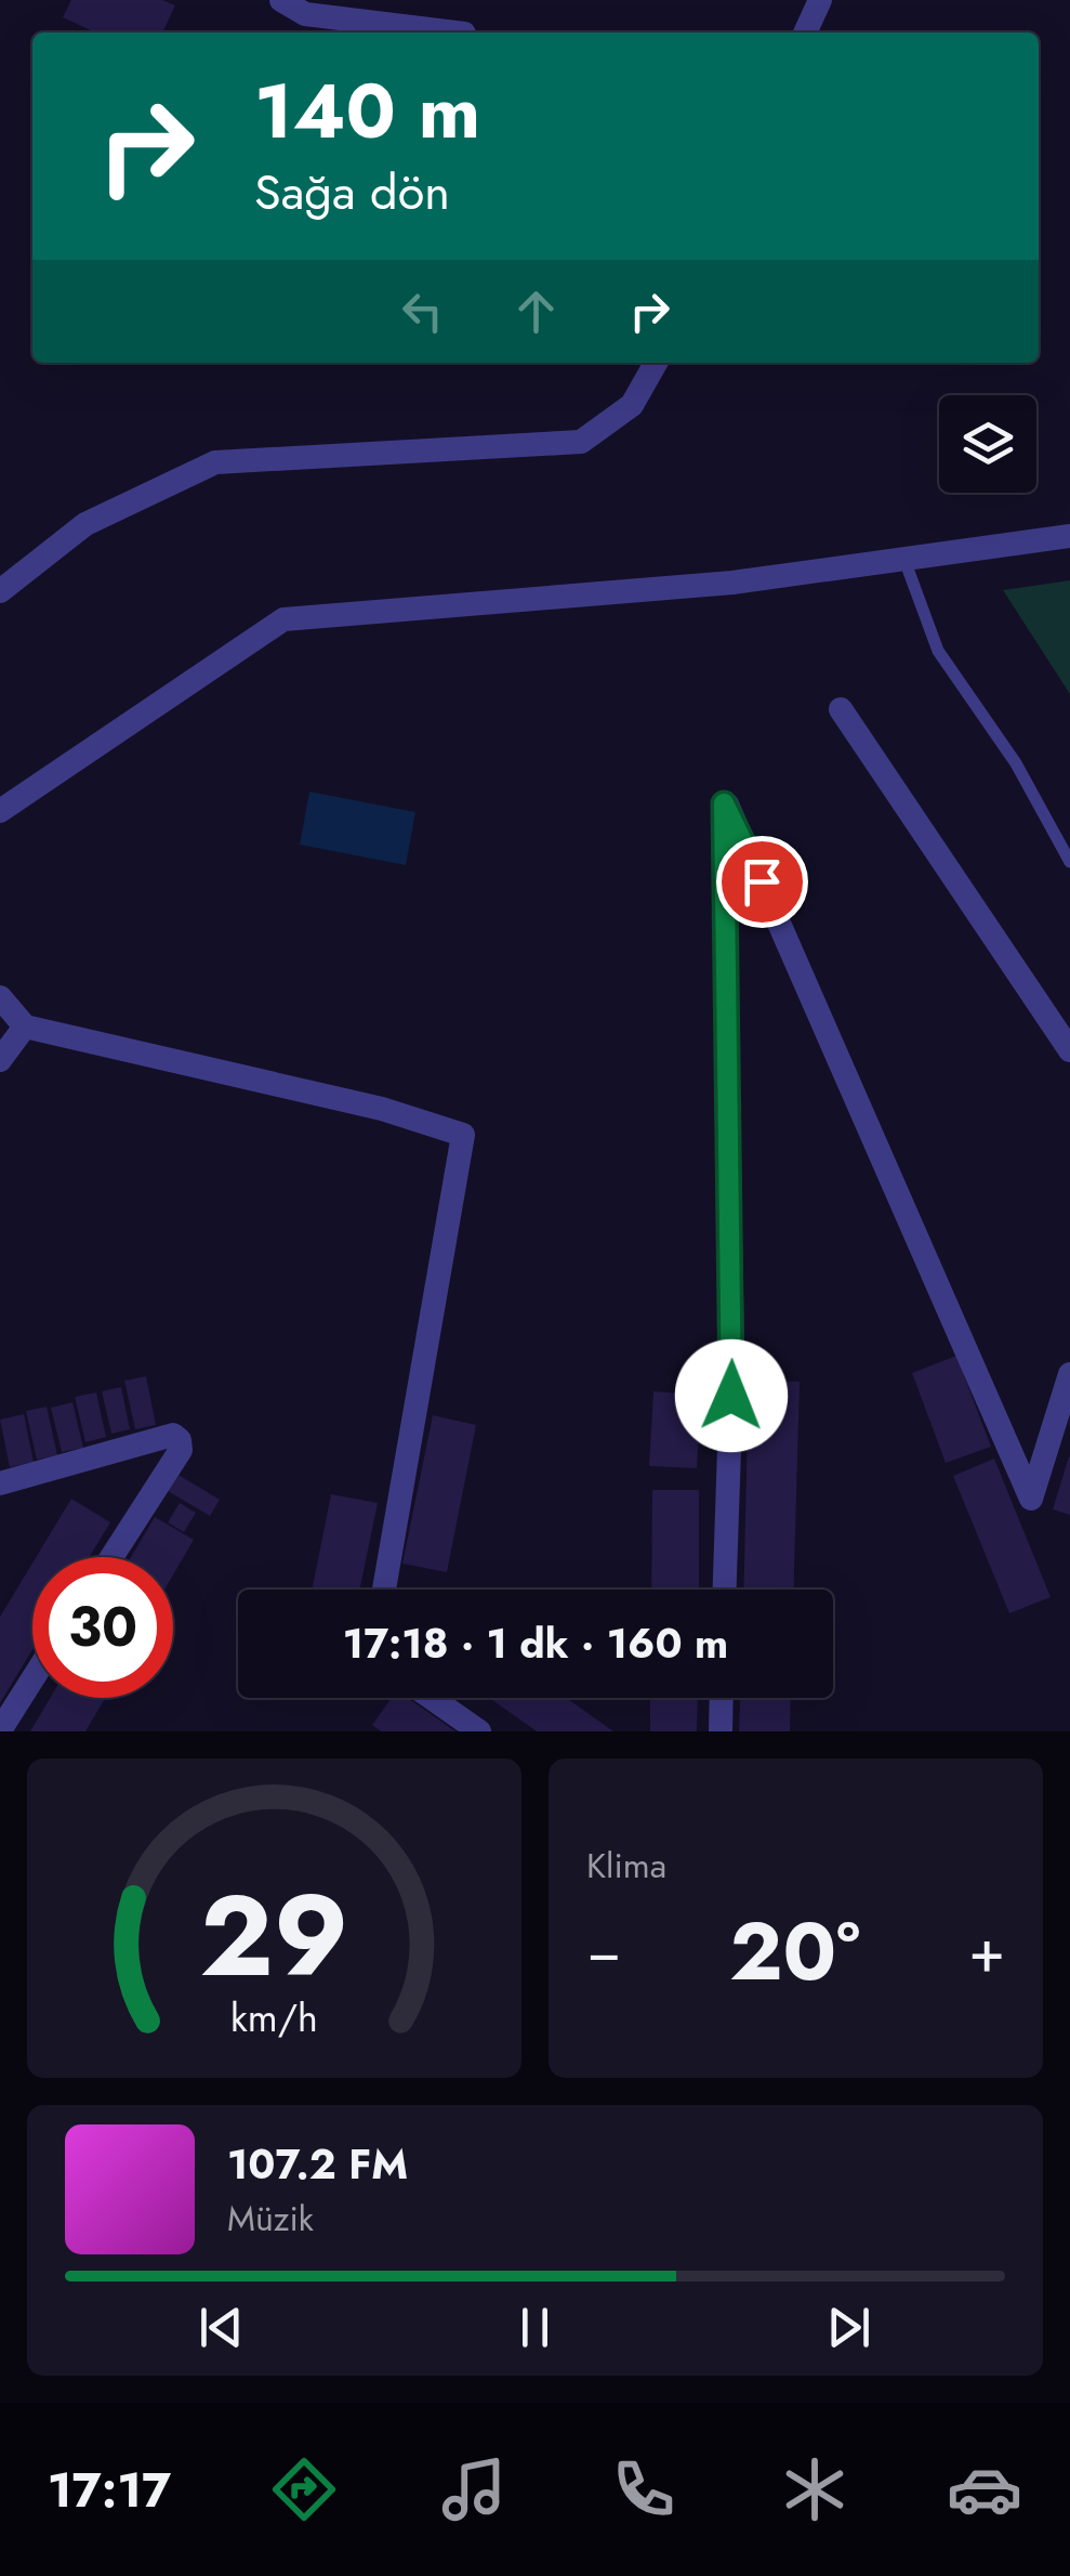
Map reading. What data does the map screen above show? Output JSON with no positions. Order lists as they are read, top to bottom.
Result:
{
  "page": {
    "turn": ["140 m", "Sağa dön"],
    "limit": "30",
    "trip": "17:18 · 1 dk · 160 m",
    "tile": "Klima",
    "heat": ["−", "20°", "+"],
    "song": ["107.2 FM", "Müzik"],
    "tabs": "17:17",
    "gauge": ["29", "km/h"]
  }
}
